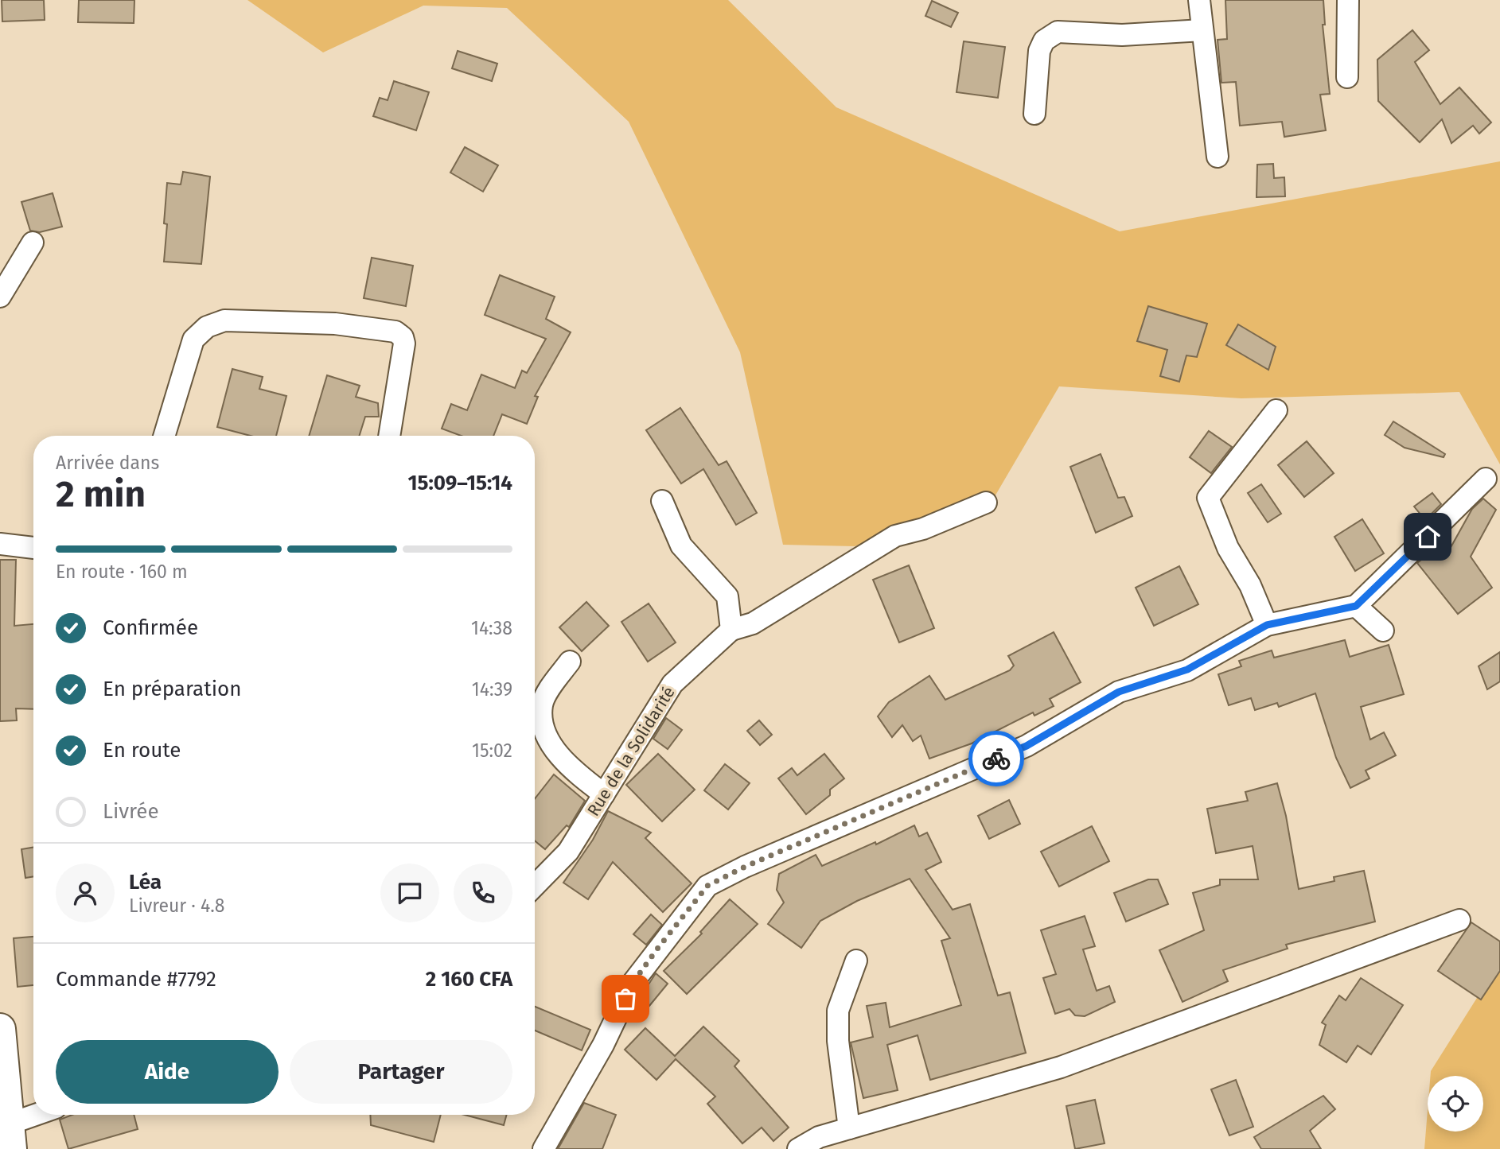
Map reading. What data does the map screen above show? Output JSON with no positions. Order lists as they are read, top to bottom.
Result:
{
  "streets": {
    "street": ["Rue de la Solidarité"]
  },
  "page": {
    "heading": ["2 min", "Arrivée dans", "15:09–15:14"],
    "panel": [
      "Léa",
      "Livreur · 4.8",
      "Commande #7792",
      "2 160 CFA"
    ],
    "bar": "En route · 160 m",
    "list": [
      ["Confirmée", "14:38"],
      ["En préparation", "14:39"],
      ["En route", "15:02"],
      "Livrée"
    ],
    "buttons": ["Aide", "Partager"]
  }
}
